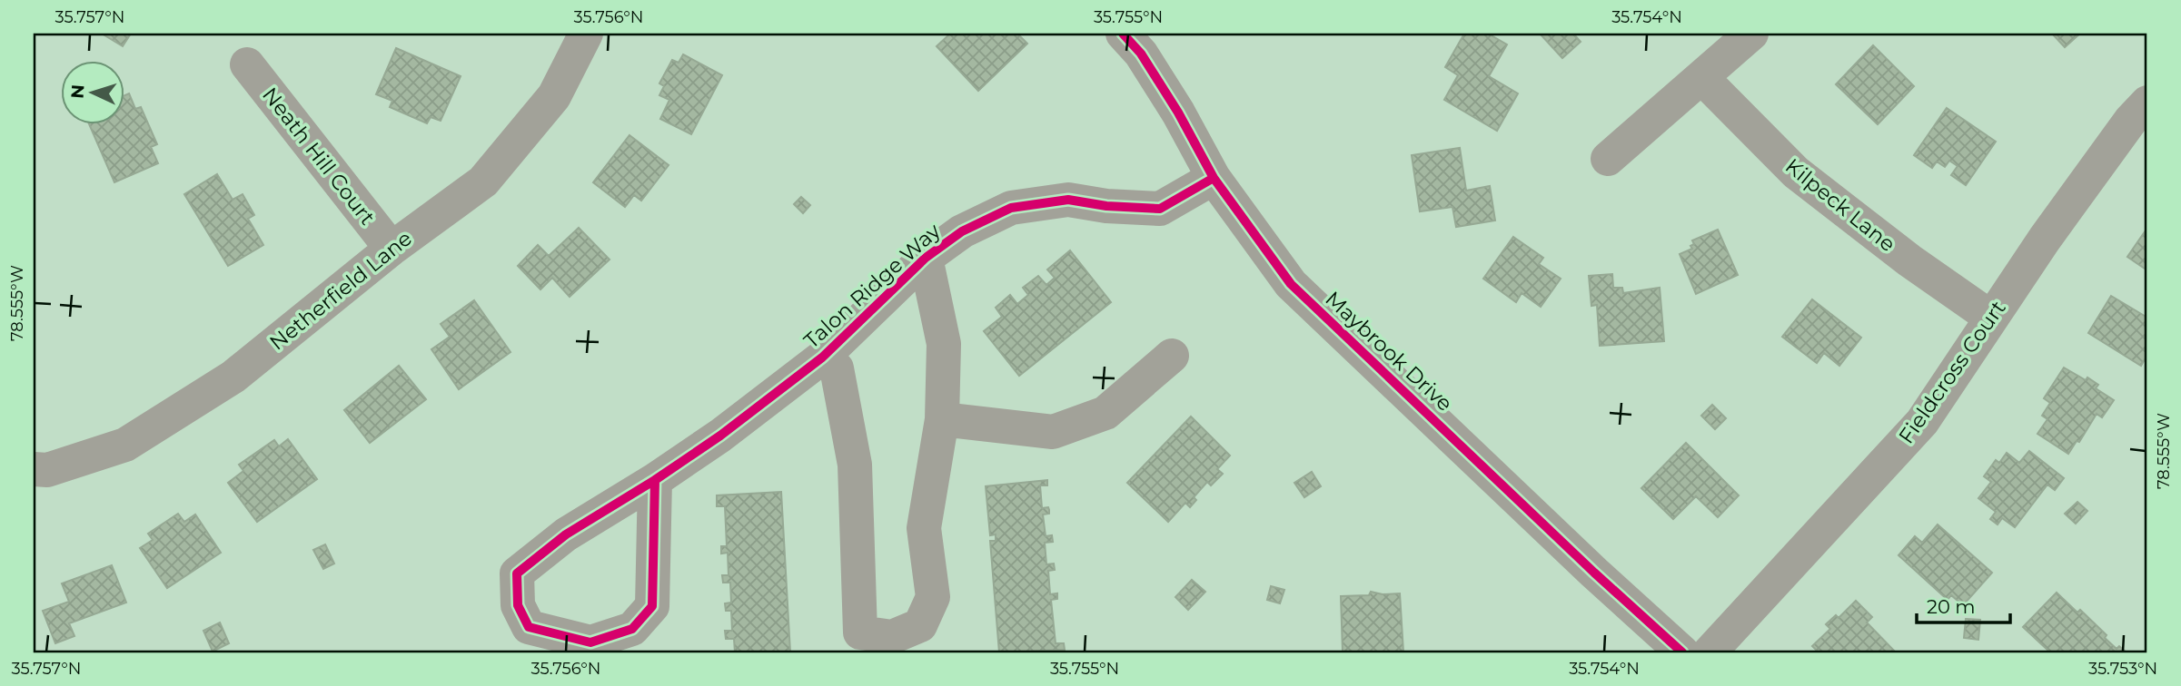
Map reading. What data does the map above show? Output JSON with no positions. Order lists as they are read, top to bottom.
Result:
{
  "streets": {
    "street": [
      "Neath Hill Court",
      "Kilpeck Lane",
      "Talon Ridge Way",
      "Netherfield Lane",
      "Maybrook Drive",
      "Fieldcross Court"
    ]
  },
  "crossings": [
    ["Neath Hill Court", "Netherfield Lane"],
    ["Kilpeck Lane", "Fieldcross Court"],
    ["Talon Ridge Way", "Maybrook Drive"]
  ],
  "scale_bar": "20 m",
  "north": "left",
  "coordinates": [
    "35.757°N",
    "35.756°N",
    "35.755°N",
    "35.754°N",
    "78.555°W",
    "35.753°N"
  ]
}
